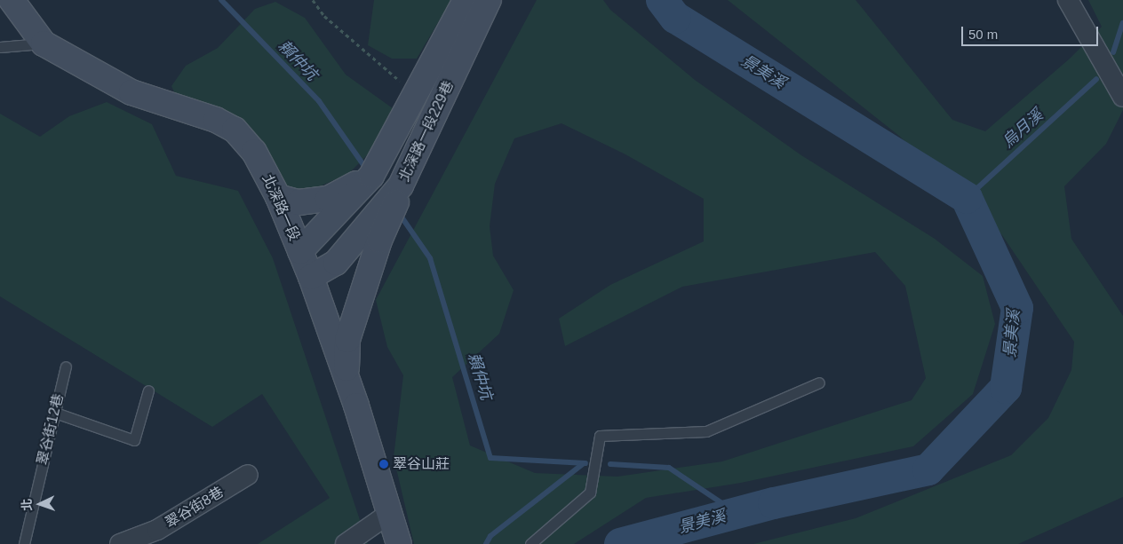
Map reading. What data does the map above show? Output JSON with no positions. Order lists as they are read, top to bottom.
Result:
{
  "streets": {
    "main road": ["北深路一段229巷", "北深路一段"],
    "street": ["翠谷街8巷"],
    "lane": ["翠谷街12巷"]
  },
  "crossings": [
    ["北深路一段229巷", "北深路一段"]
  ],
  "water": ["賴仲坑", "景美溪", "烏月溪"],
  "places": ["翠谷山莊"],
  "scale_bar": "50 m",
  "north": "left"
}
